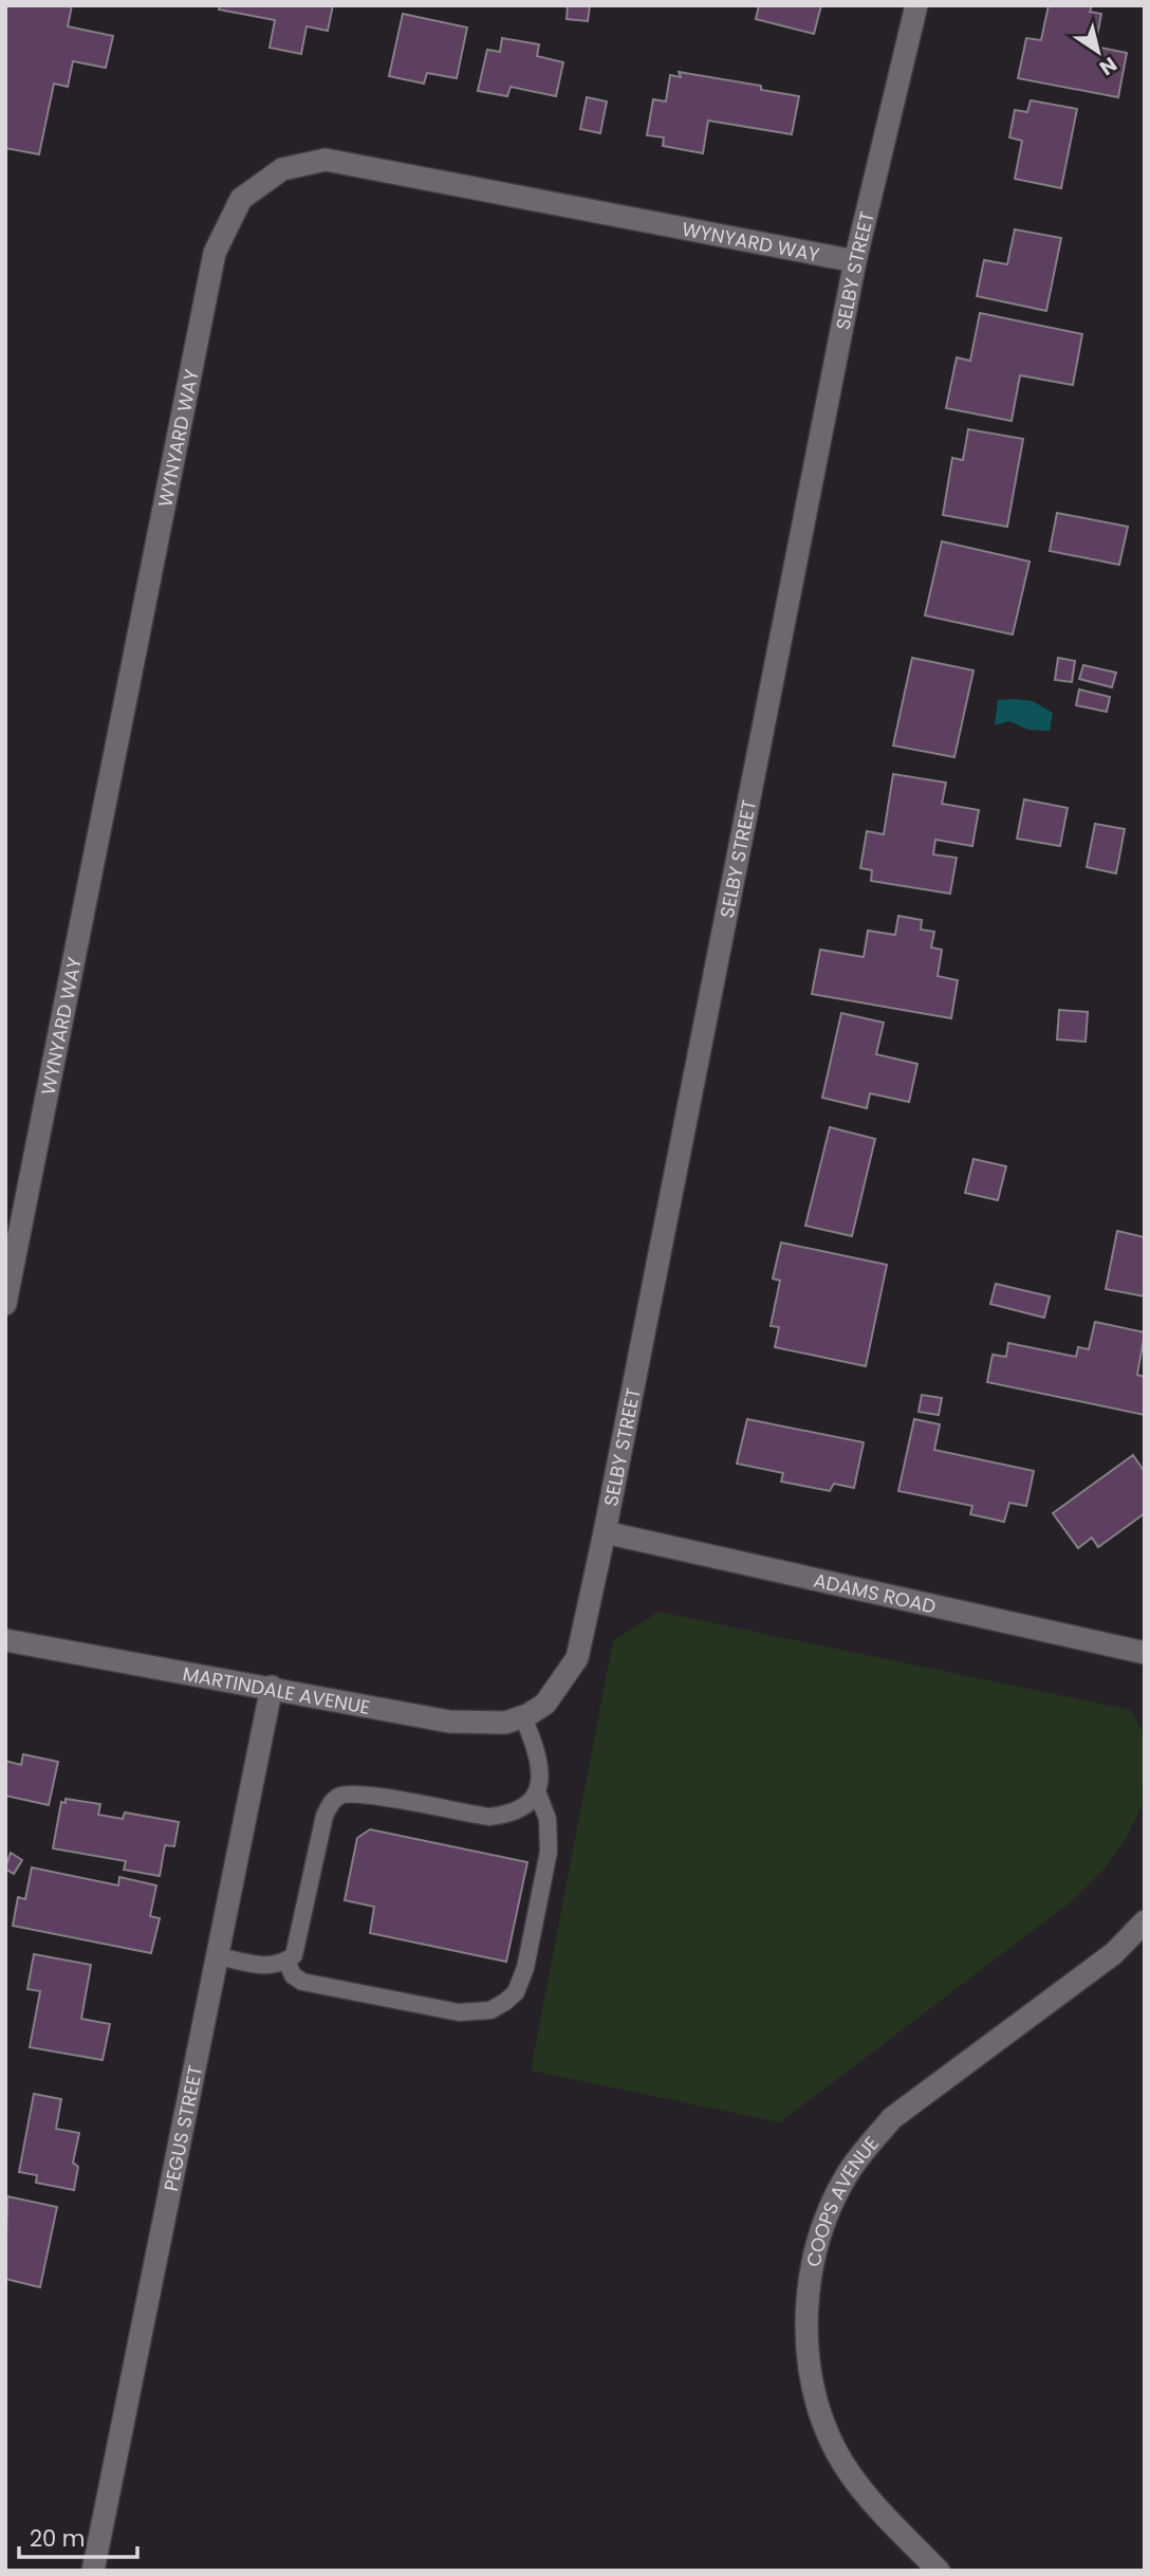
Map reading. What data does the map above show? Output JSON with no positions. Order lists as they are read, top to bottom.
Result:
{
  "streets": {
    "street": [
      "WYNYARD WAY",
      "SELBY STREET",
      "ADAMS ROAD",
      "MARTINDALE AVENUE",
      "PEGUS STREET",
      "COOPS AVENUE"
    ]
  },
  "crossings": [
    ["WYNYARD WAY", "SELBY STREET"],
    ["SELBY STREET", "ADAMS ROAD"],
    ["SELBY STREET", "MARTINDALE AVENUE"],
    ["MARTINDALE AVENUE", "PEGUS STREET"]
  ],
  "scale_bar": "20 m",
  "north": "bottom right"
}
